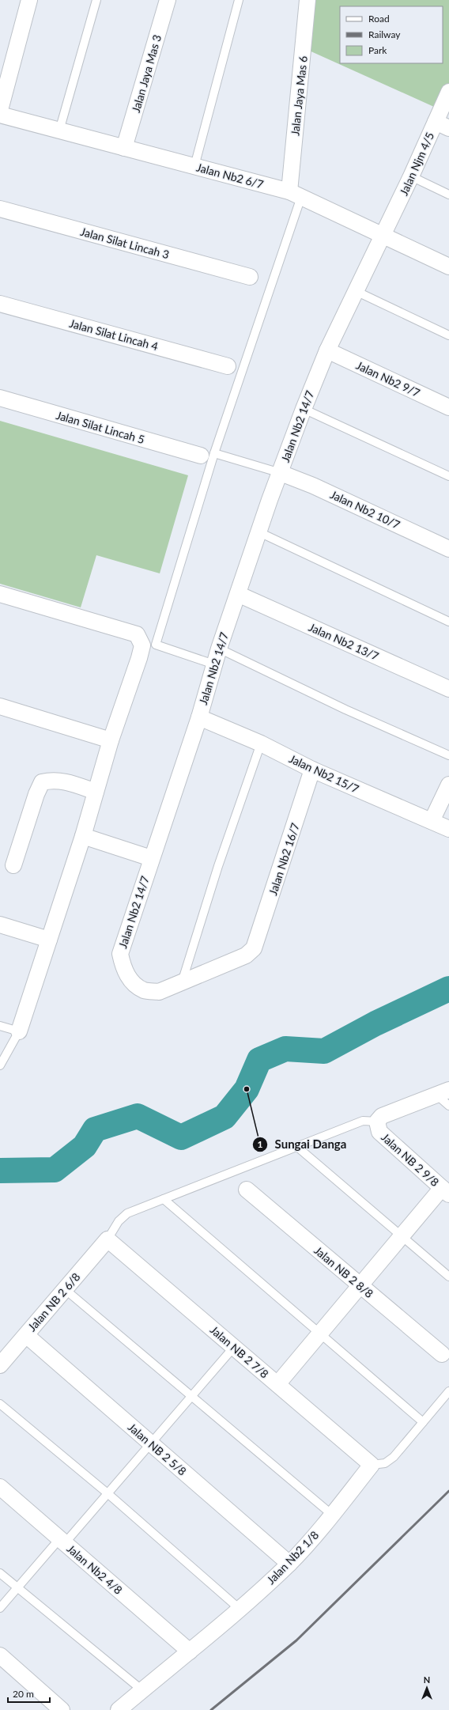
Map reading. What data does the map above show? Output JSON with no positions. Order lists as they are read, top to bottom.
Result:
{
  "streets": {
    "street": [
      "Jalan Jaya Mas 3",
      "Jalan Jaya Mas 6",
      "Jalan Njm 4/5",
      "Jalan Nb2 6/7",
      "Jalan Silat Lincah 3",
      "Jalan Silat Lincah 4",
      "Jalan Nb2 9/7",
      "Jalan Nb2 14/7",
      "Jalan Silat Lincah 5",
      "Jalan Nb2 10/7",
      "Jalan Nb2 13/7",
      "Jalan Nb2 15/7",
      "Jalan Nb2 16/7",
      "Jalan NB 2 9/8",
      "Jalan NB 2 8/8",
      "Jalan NB 2 6/8",
      "Jalan NB 2 7/8",
      "Jalan NB 2 5/8",
      "Jalan Nb2 1/8",
      "Jalan Nb2 4/8"
    ]
  },
  "crossings": [
    ["Jalan Jaya Mas 3", "Jalan Nb2 6/7"],
    ["Jalan Jaya Mas 6", "Jalan Nb2 6/7"],
    ["Jalan Njm 4/5", "Jalan Nb2 6/7"],
    ["Jalan Njm 4/5", "Jalan Nb2 14/7"],
    ["Jalan Nb2 6/7", "Jalan Nb2 14/7"],
    ["Jalan Nb2 9/7", "Jalan Nb2 14/7"],
    ["Jalan Nb2 14/7", "Jalan Nb2 10/7"],
    ["Jalan Nb2 14/7", "Jalan Nb2 13/7"],
    ["Jalan Nb2 14/7", "Jalan Nb2 15/7"],
    ["Jalan Nb2 14/7", "Jalan Nb2 16/7"],
    ["Jalan Nb2 15/7", "Jalan Nb2 16/7"],
    ["Jalan NB 2 6/8", "Jalan NB 2 7/8"],
    ["Jalan NB 2 6/8", "Jalan NB 2 5/8"],
    ["Jalan NB 2 7/8", "Jalan Nb2 1/8"],
    ["Jalan NB 2 5/8", "Jalan Nb2 1/8"],
    ["Jalan Nb2 1/8", "Jalan Nb2 4/8"]
  ],
  "places": ["Sungai Danga"],
  "legend": ["Road", "Railway", "Park"],
  "scale_bar": "20 m",
  "north": "top"
}
